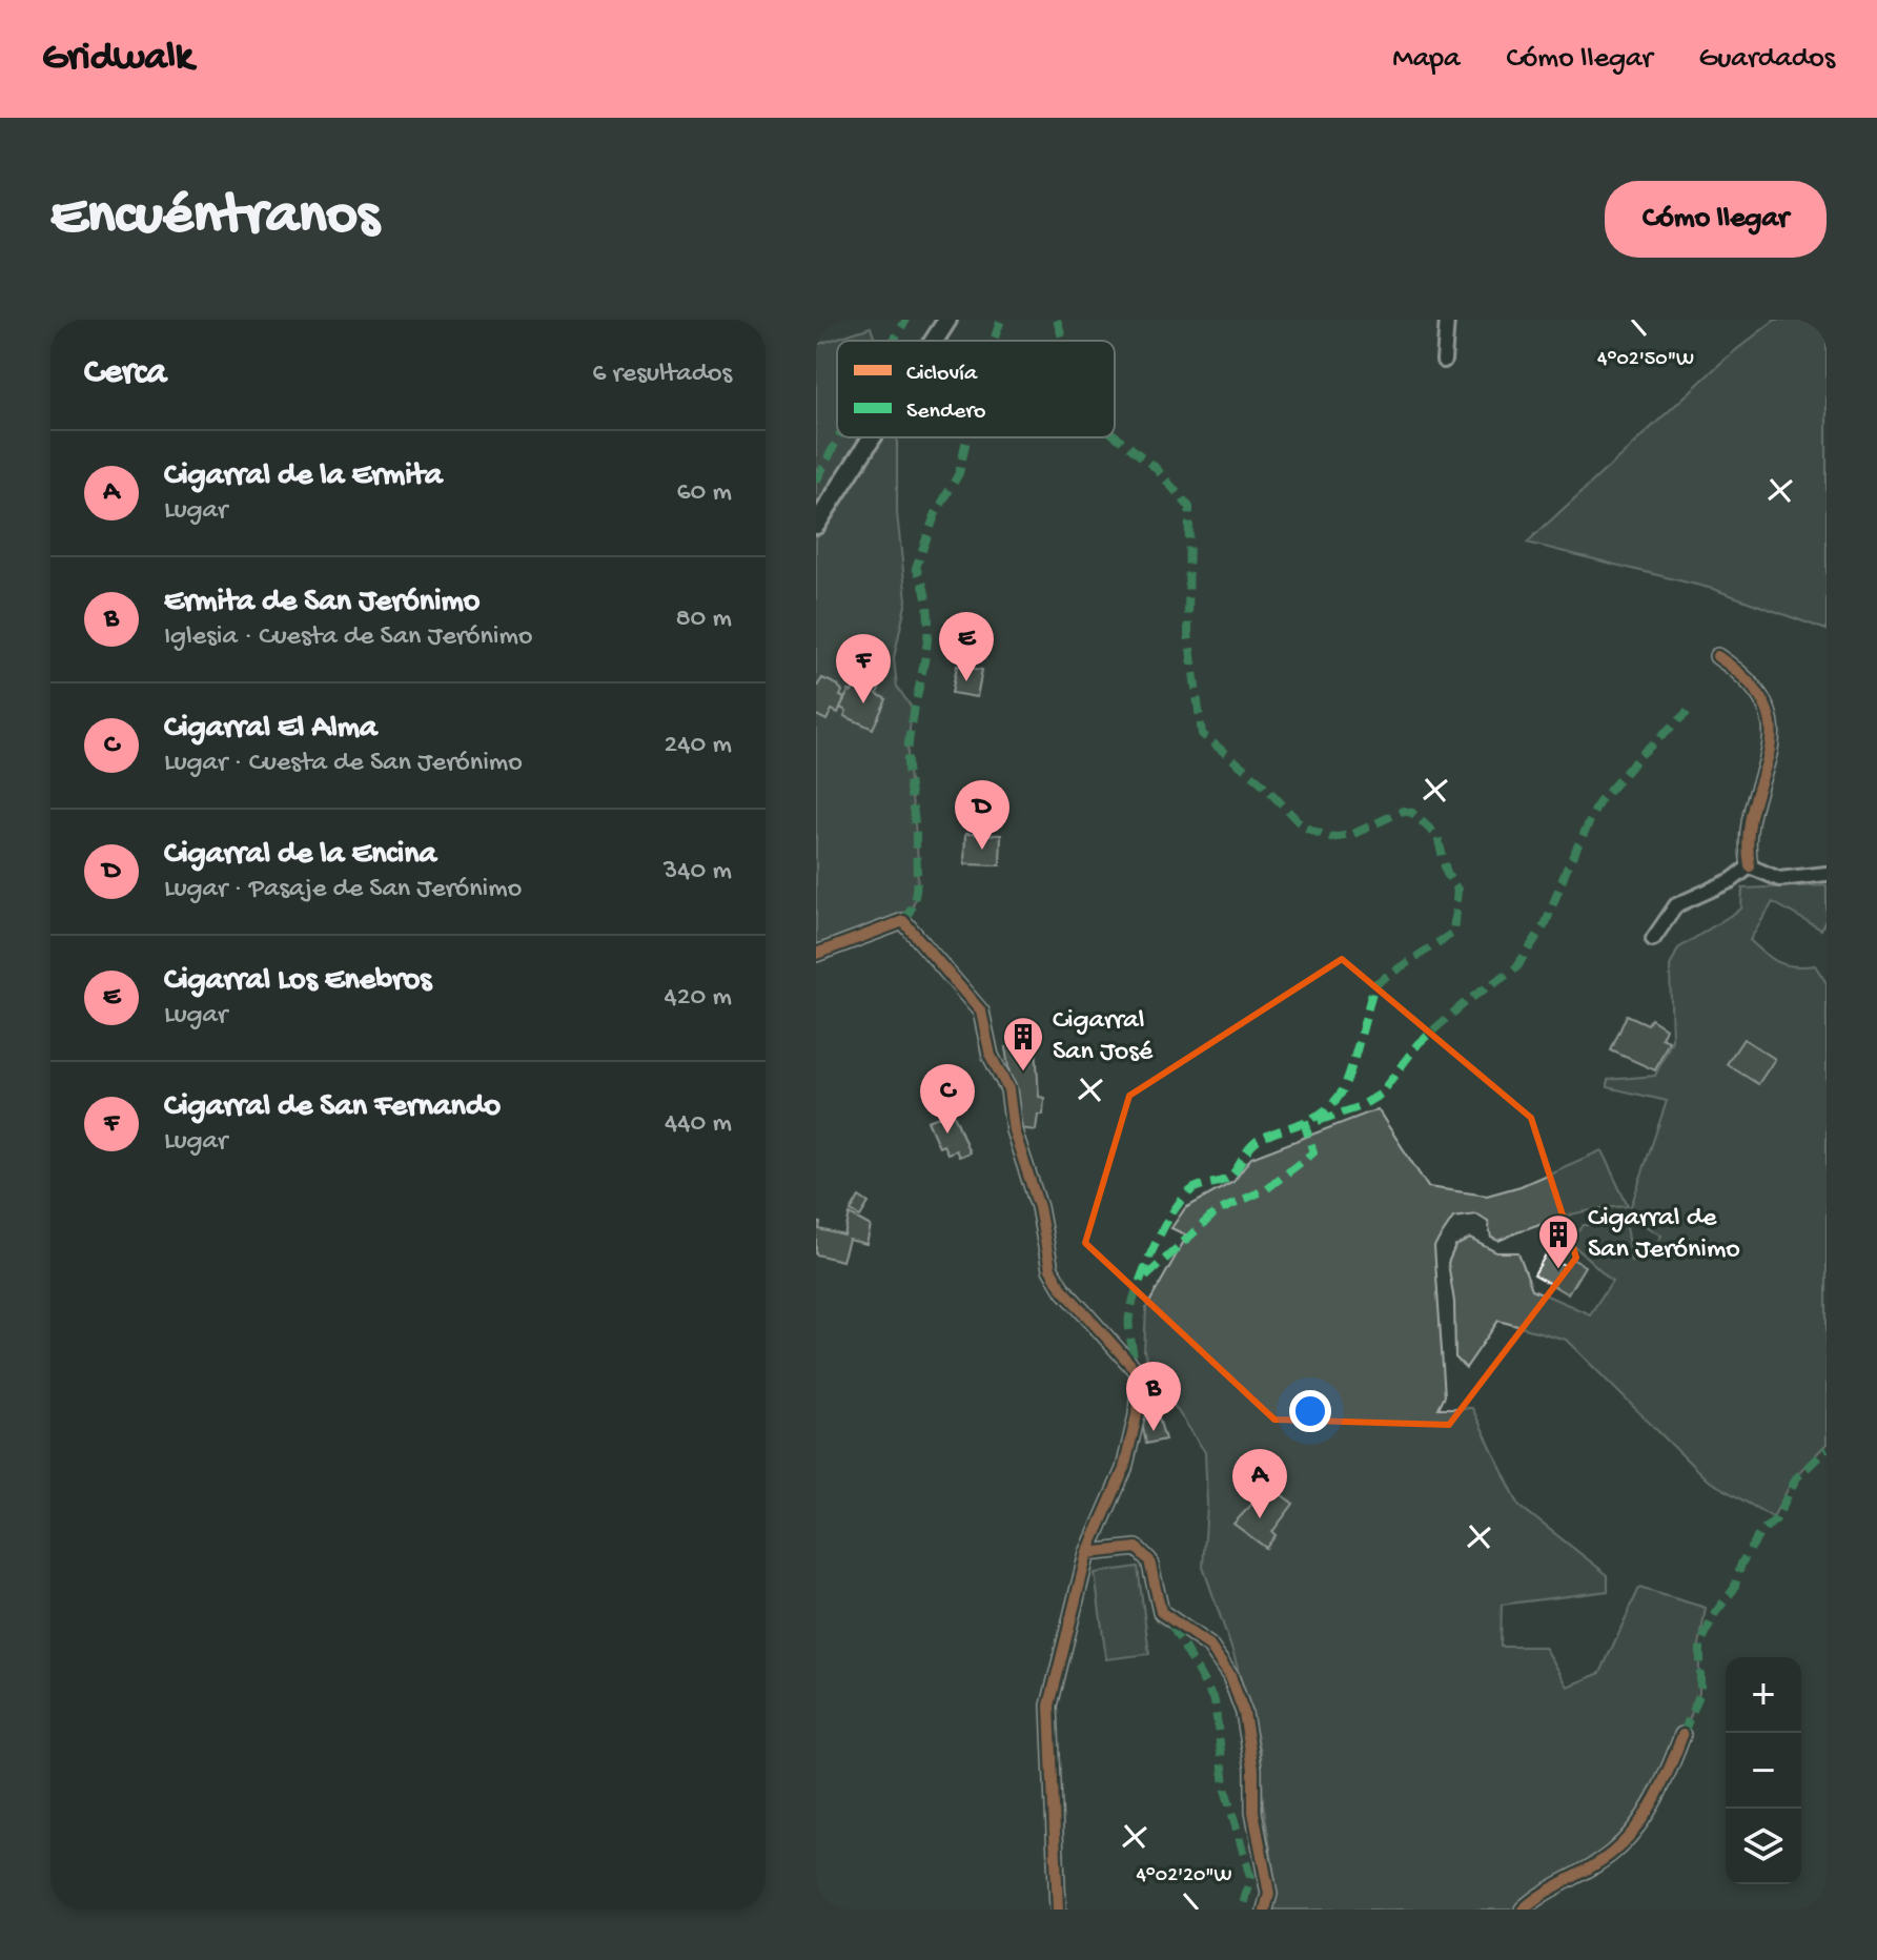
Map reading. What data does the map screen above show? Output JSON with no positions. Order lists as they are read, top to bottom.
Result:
{
  "places": {
    "building": ["Cigarral San José", "Cigarral de San Jerónimo"]
  },
  "legend": ["Ciclovía", "Sendero"],
  "page": {
    "header": "Gridwalk",
    "nav": ["Mapa", "Cómo llegar", "Guardados"],
    "buttons": "Cómo llegar",
    "title": "Encuéntranos",
    "heading": ["Cerca", "6 resultados"],
    "list": [
      {
        "mark": "A",
        "name": "Cigarral de la Ermita",
        "note": "Lugar",
        "value": "60 m"
      },
      {
        "mark": "B",
        "name": "Ermita de San Jerónimo",
        "note": "Iglesia · Cuesta de San Jerónimo",
        "value": "80 m"
      },
      {
        "mark": "C",
        "name": "Cigarral El Alma",
        "note": "Lugar · Cuesta de San Jerónimo",
        "value": "240 m"
      },
      {
        "mark": "D",
        "name": "Cigarral de la Encina",
        "note": "Lugar · Pasaje de San Jerónimo",
        "value": "340 m"
      },
      {
        "mark": "E",
        "name": "Cigarral Los Enebros",
        "note": "Lugar",
        "value": "420 m"
      },
      {
        "mark": "F",
        "name": "Cigarral de San Fernando",
        "note": "Lugar",
        "value": "440 m"
      }
    ],
    "pins": [
      "E",
      "F",
      "D",
      "C",
      "B",
      "A"
    ],
    "map_buttons": ["+", "−"]
  },
  "coordinates": ["4°02'50\"W", "4°02'20\"W"]
}
